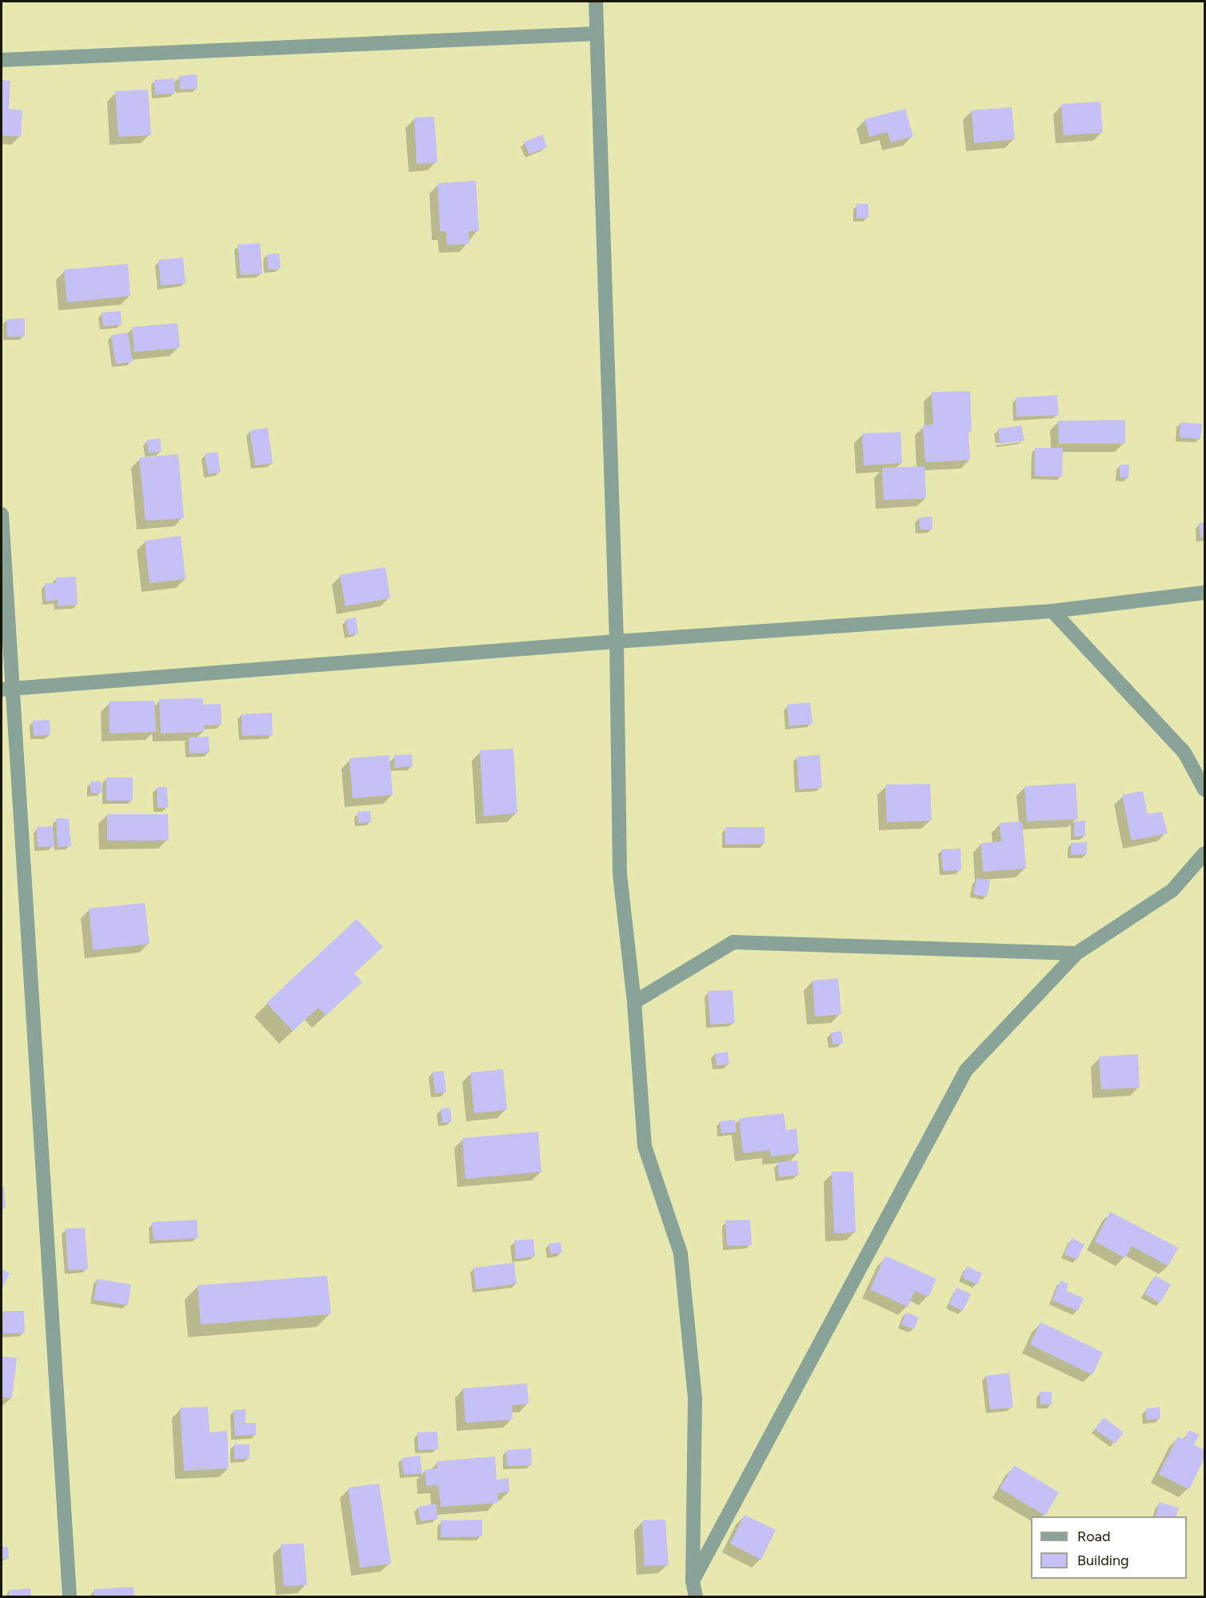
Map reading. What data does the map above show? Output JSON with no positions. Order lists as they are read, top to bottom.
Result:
{
  "legend": ["Road", "Building"]
}
